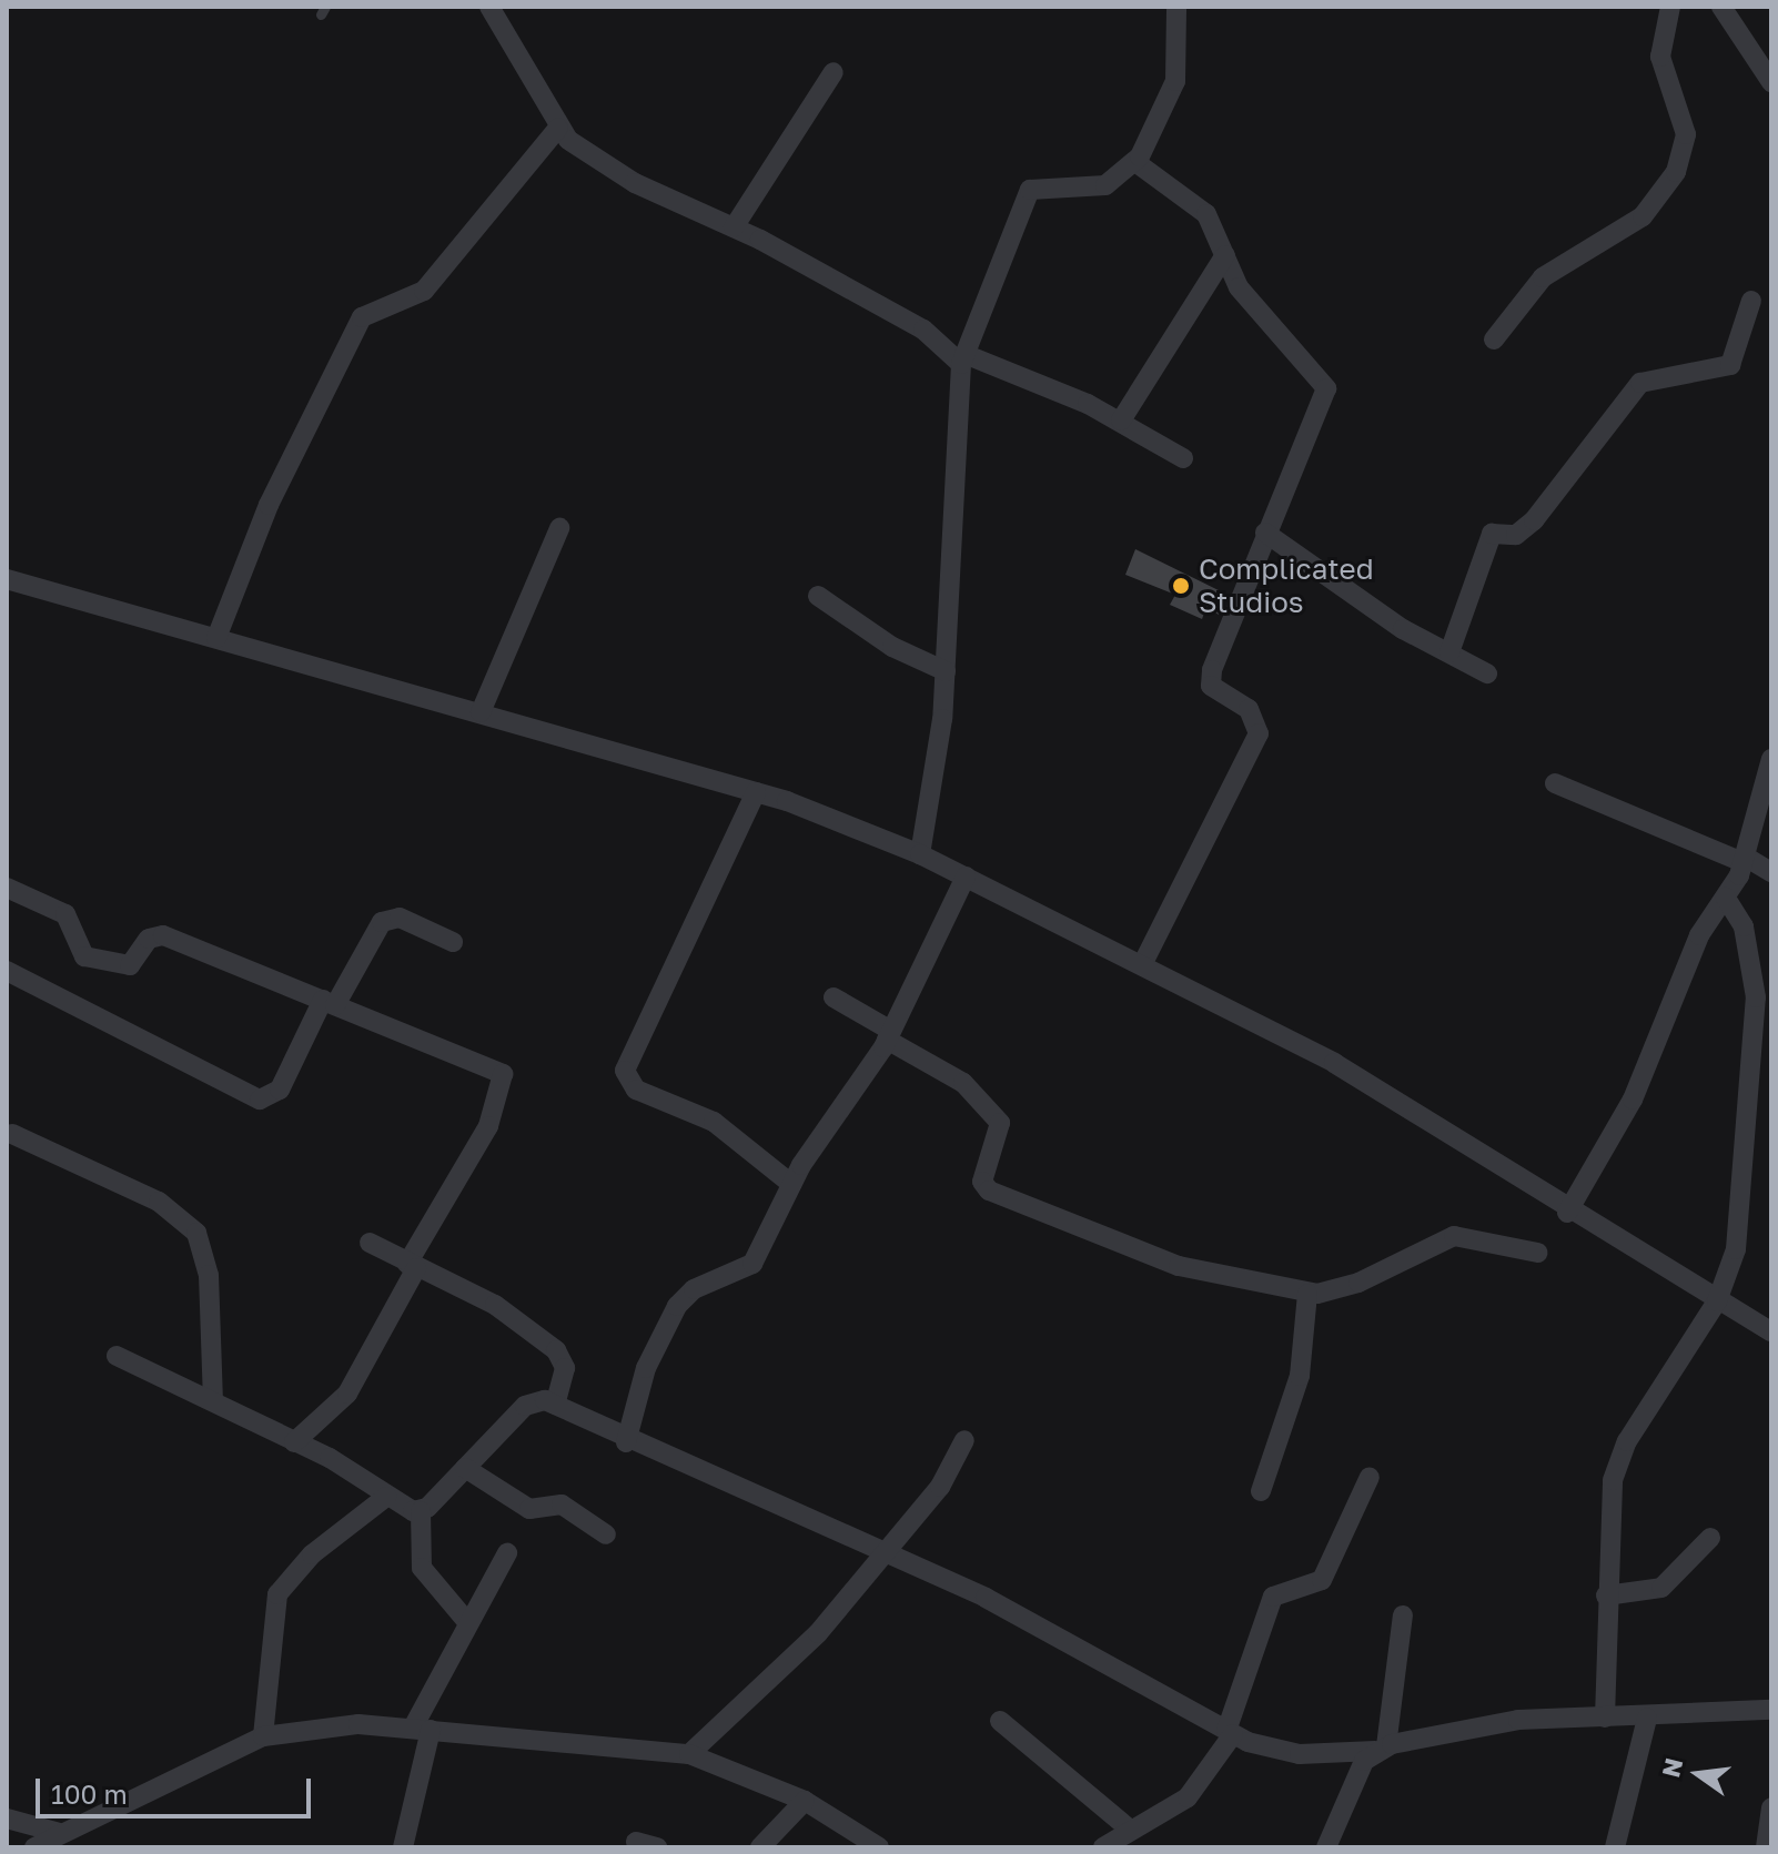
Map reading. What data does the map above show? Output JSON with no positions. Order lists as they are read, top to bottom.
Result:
{
  "places": ["Complicated Studios"],
  "scale_bar": "100 m",
  "north": "left"
}
